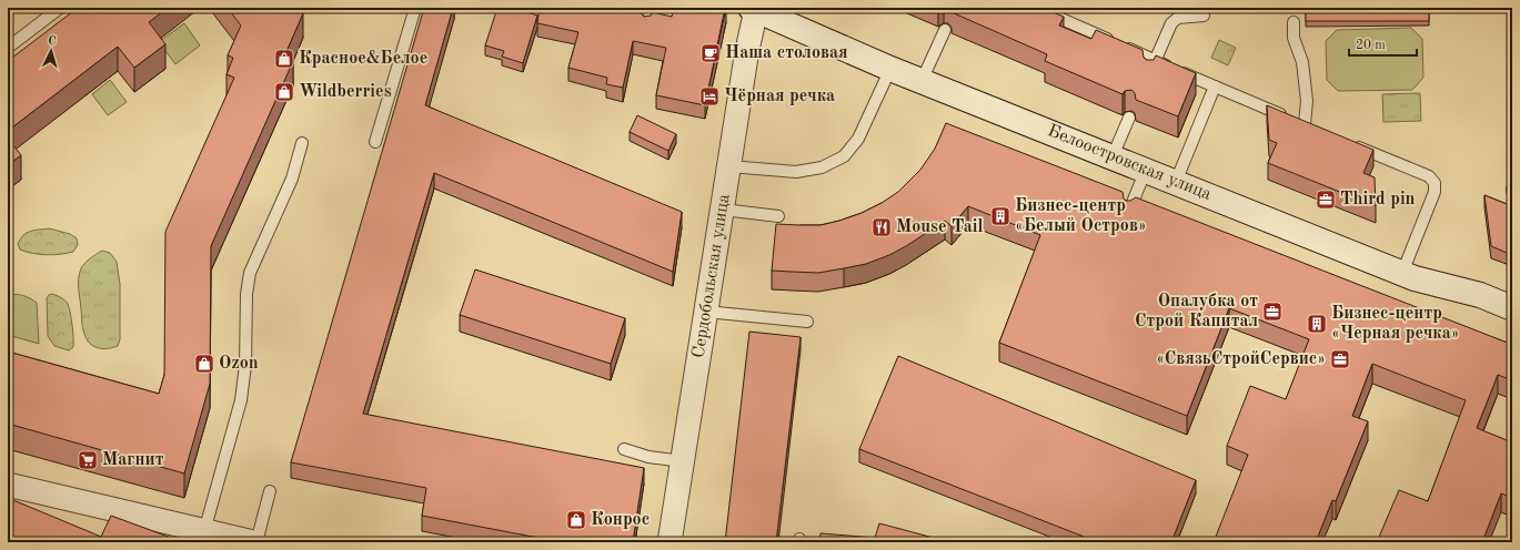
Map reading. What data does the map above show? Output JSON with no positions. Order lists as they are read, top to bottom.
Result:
{
  "streets": {
    "main road": ["Белоостровская улица"],
    "street": ["Сердобольская улица"]
  },
  "crossings": [
    ["Белоостровская улица", "Сердобольская улица"]
  ],
  "places": {
    "cafe": ["Наша столовая"],
    "shop": [
      "Красное&Белое",
      "Wildberries",
      "Ozon",
      "Конрос"
    ],
    "hotel": ["Чёрная речка"],
    "office": ["Third pin", "Опалубка от Строй Капитал", "«СвязьСтройСервис»"],
    "building": ["Бизнес-центр «Белый Остров»", "Бизнес-центр «Черная речка»"],
    "restaurant": ["Mouse Tail"],
    "supermarket": ["Магнит"]
  },
  "scale_bar": "20 m",
  "north": "top"
}
